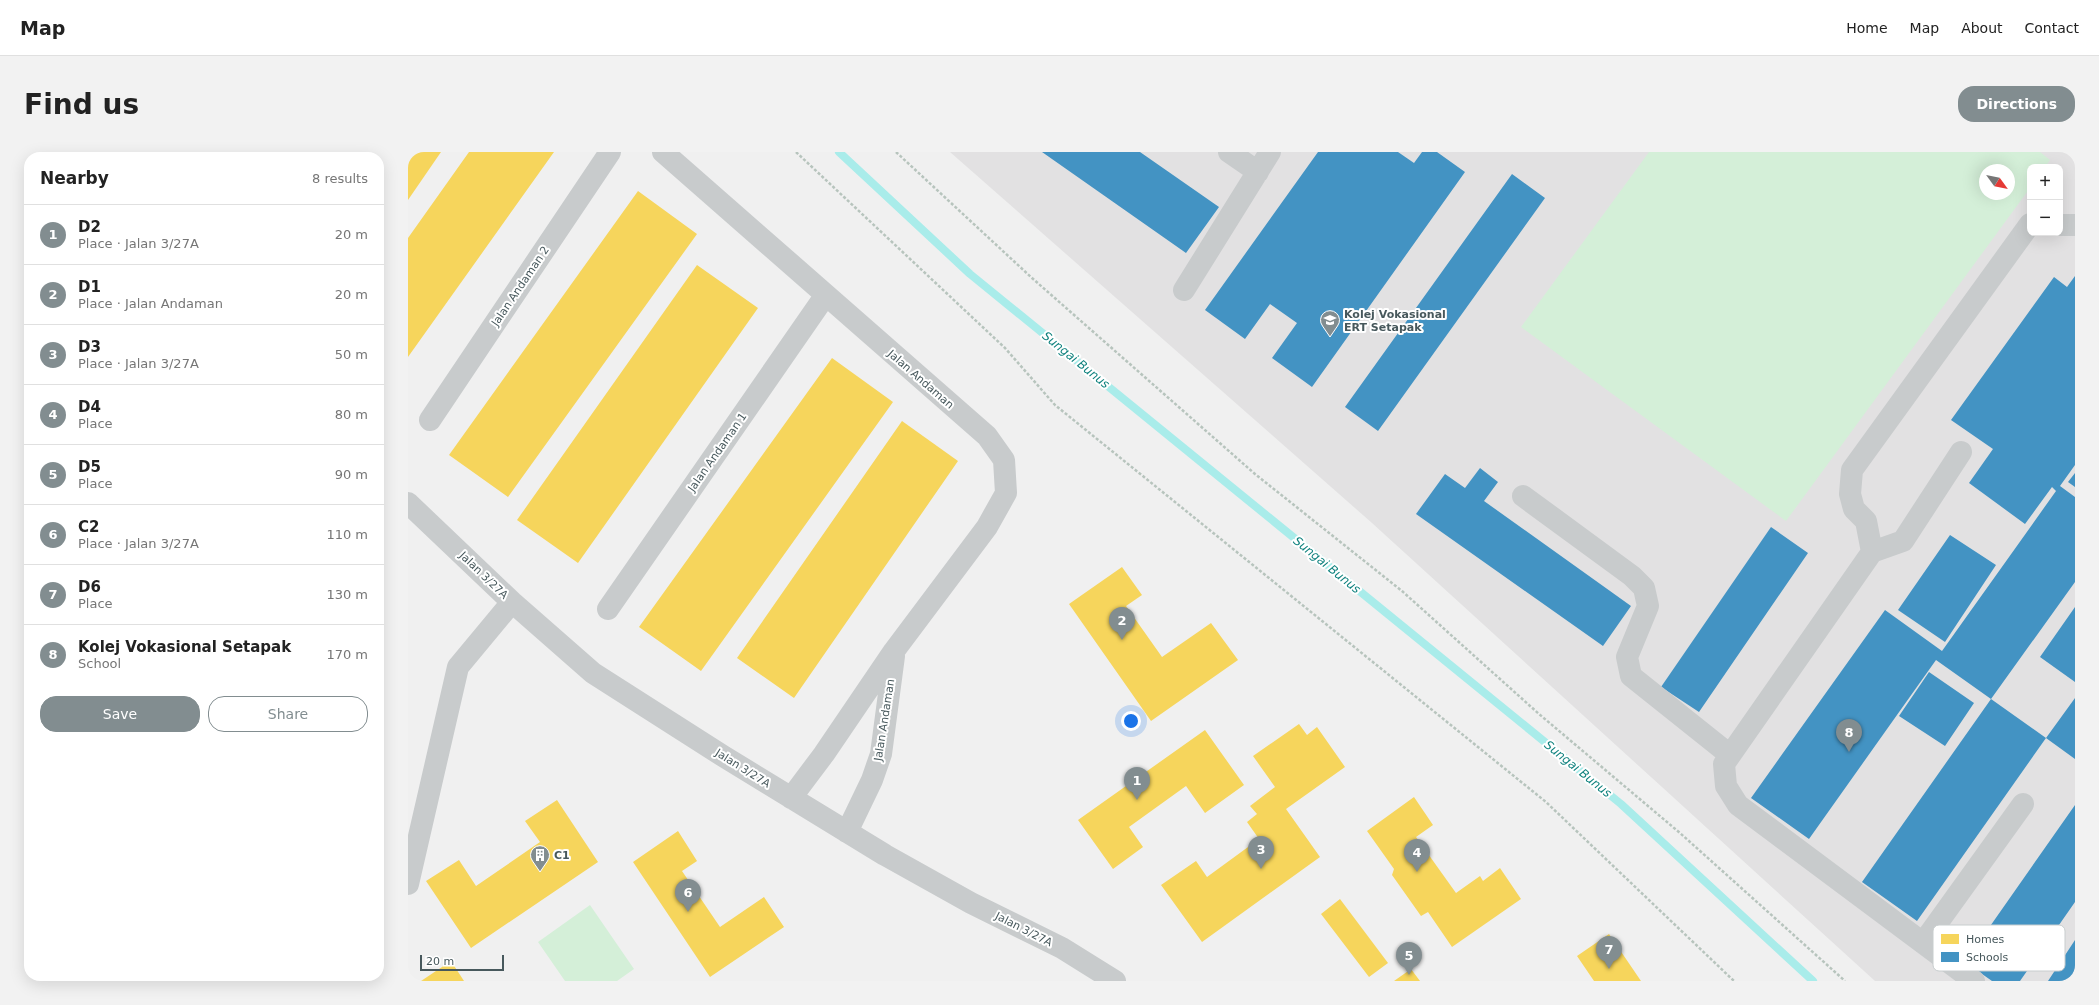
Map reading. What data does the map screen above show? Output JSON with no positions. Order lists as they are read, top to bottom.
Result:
{
  "streets": {
    "street": [
      "Jalan Andaman 2",
      "Jalan Andaman",
      "Jalan Andaman 1",
      "Jalan 3/27A"
    ]
  },
  "crossings": [
    ["Jalan Andaman", "Jalan Andaman 1"],
    ["Jalan Andaman", "Jalan 3/27A"]
  ],
  "water": ["Sungai Bunus"],
  "places": {
    "school or university": ["Kolej Vokasional ERT Setapak"],
    "building": ["C1"]
  },
  "legend": ["Homes", "Schools"],
  "scale_bar": "20 m",
  "north": "bottom right",
  "page": {
    "header": "Map",
    "nav": [
      "Home",
      "Map",
      "About",
      "Contact"
    ],
    "buttons": [
      "Directions",
      ["Save", "Share"]
    ],
    "title": "Find us",
    "heading": ["Nearby", "8 results"],
    "map_buttons": ["+", "−"],
    "list": [
      {
        "mark": "1",
        "name": "D2",
        "note": "Place · Jalan 3/27A",
        "value": "20 m"
      },
      {
        "mark": "2",
        "name": "D1",
        "note": "Place · Jalan Andaman",
        "value": "20 m"
      },
      {
        "mark": "3",
        "name": "D3",
        "note": "Place · Jalan 3/27A",
        "value": "50 m"
      },
      {
        "mark": "4",
        "name": "D4",
        "note": "Place",
        "value": "80 m"
      },
      {
        "mark": "5",
        "name": "D5",
        "note": "Place",
        "value": "90 m"
      },
      {
        "mark": "6",
        "name": "C2",
        "note": "Place · Jalan 3/27A",
        "value": "110 m"
      },
      {
        "mark": "7",
        "name": "D6",
        "note": "Place",
        "value": "130 m"
      },
      {
        "mark": "8",
        "name": "Kolej Vokasional Setapak",
        "note": "School",
        "value": "170 m"
      }
    ],
    "pins": [
      "2",
      "8",
      "1",
      "3",
      "4",
      "6",
      "7",
      "5"
    ],
    "scale": "20 m"
  }
}
